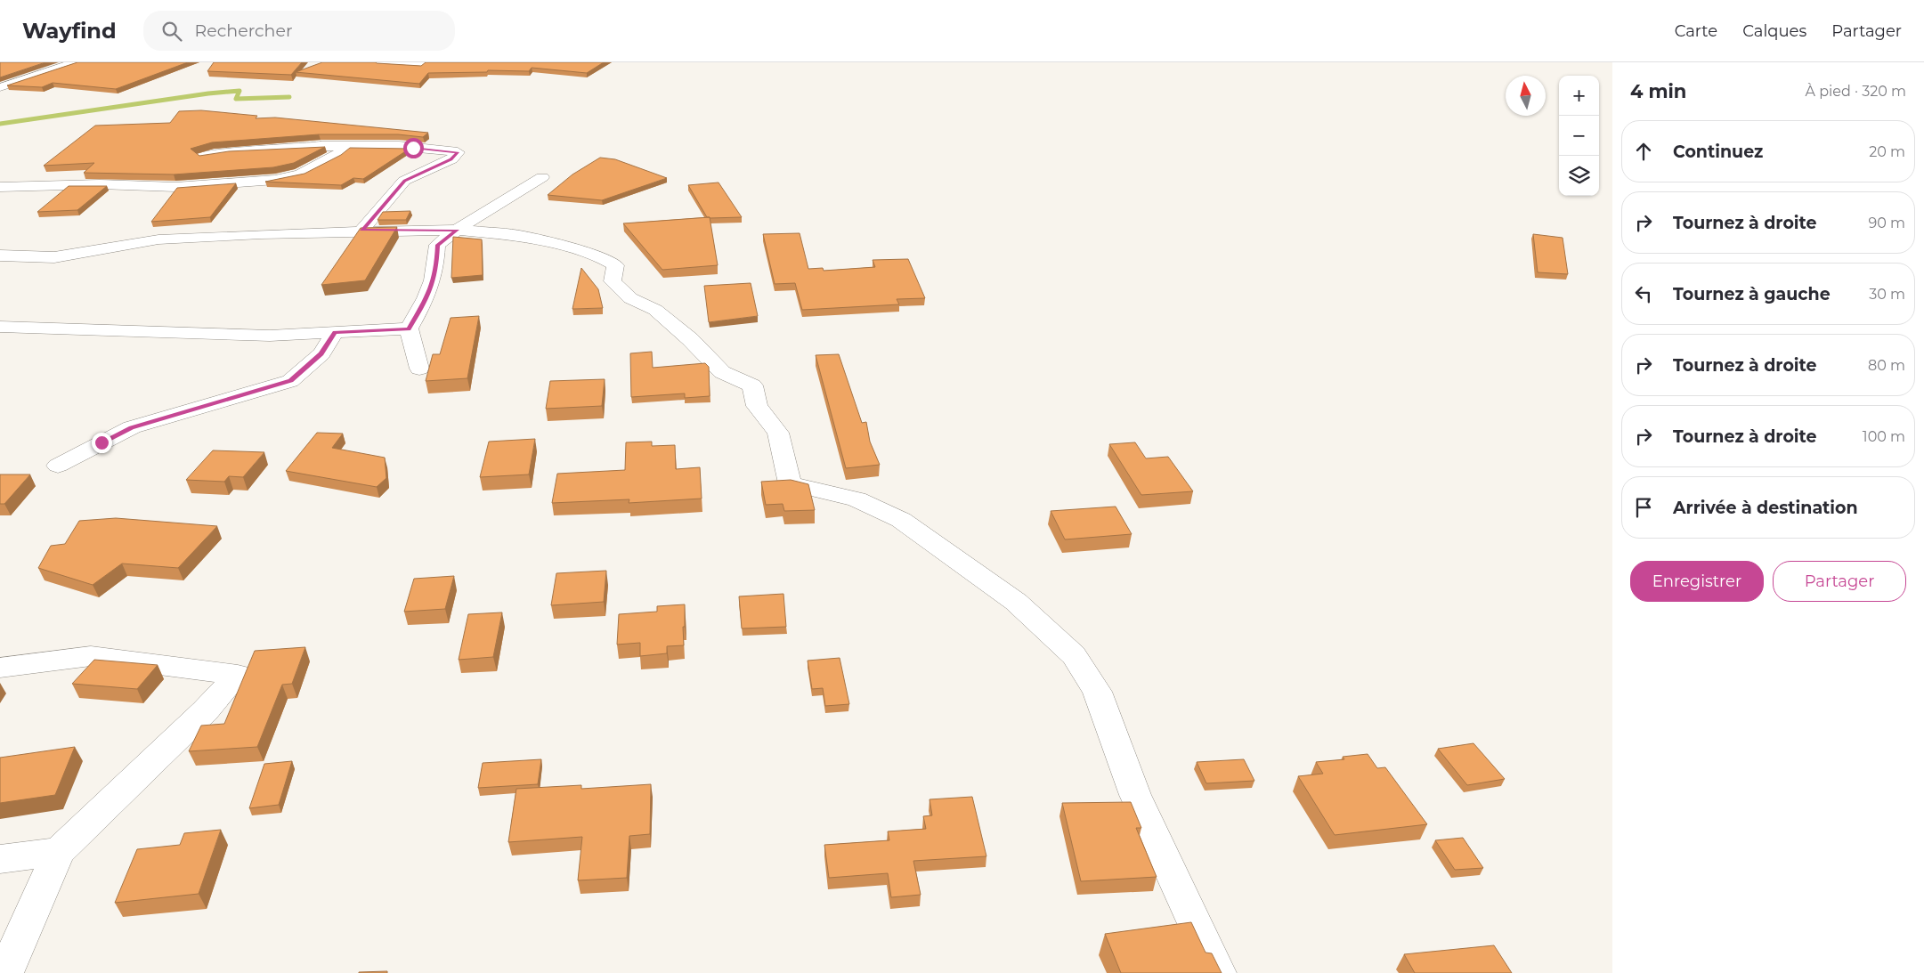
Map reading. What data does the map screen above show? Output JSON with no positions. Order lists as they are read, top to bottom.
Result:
{
  "north": "top",
  "page": {
    "header": "Wayfind",
    "search": "Rechercher",
    "nav": ["Carte", "Calques", "Partager"],
    "heading": ["4 min", "À pied · 320 m"],
    "map_buttons": ["+", "−"],
    "list": [
      ["Continuez", "20 m"],
      ["Tournez à droite", "90 m"],
      ["Tournez à gauche", "30 m"],
      ["Tournez à droite", "80 m"],
      ["Tournez à droite", "100 m"],
      "Arrivée à destination"
    ],
    "buttons": ["Enregistrer", "Partager"]
  }
}
